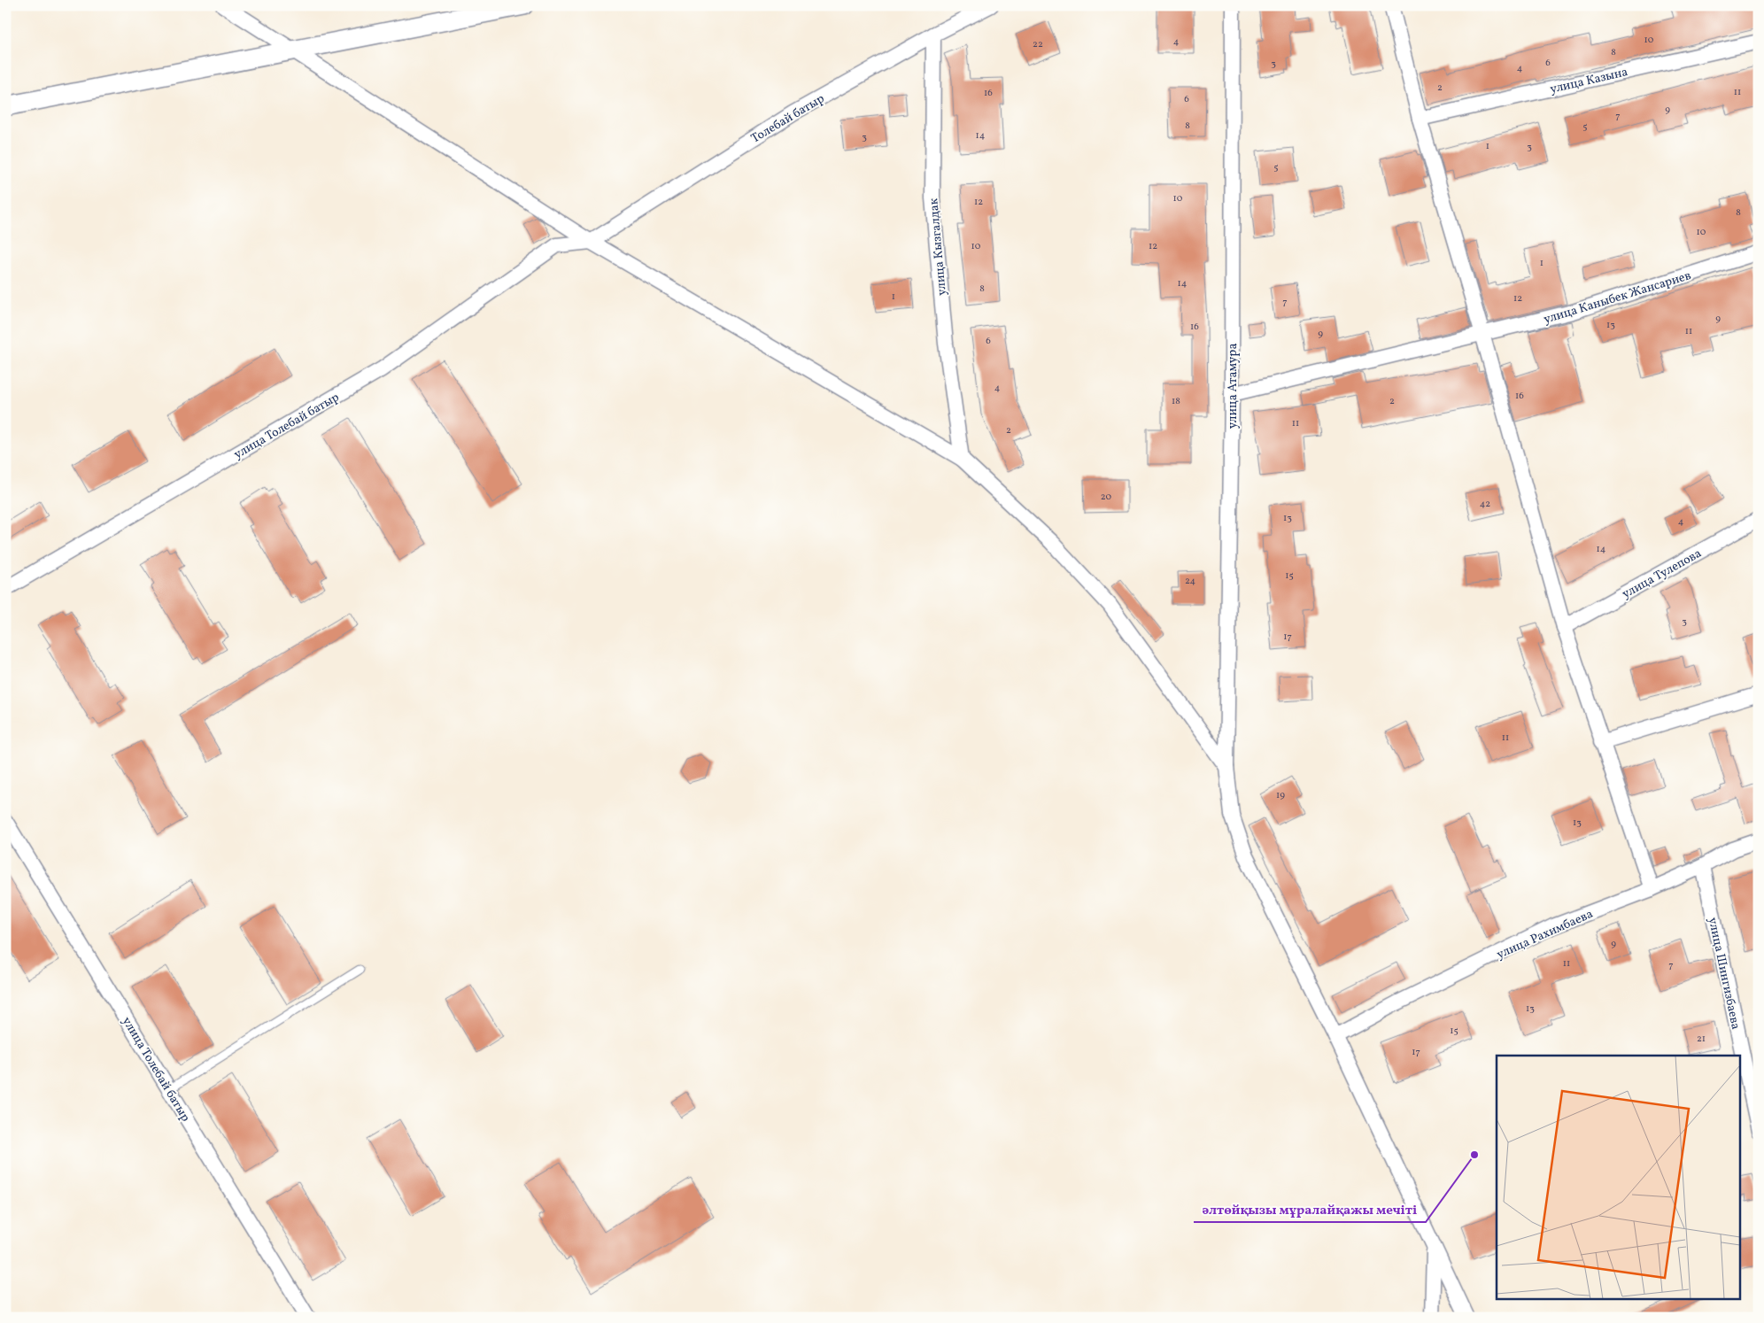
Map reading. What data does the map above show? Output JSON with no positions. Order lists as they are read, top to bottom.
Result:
{
  "streets": {
    "street": [
      "улица Казына",
      "Толебай батыр",
      "улица Кызгалдак",
      "улица Каныбек Жансариев",
      "улица Атамура",
      "улица Толебай батыр",
      "улица Тулепова",
      "улица Рахимбаева",
      "улица Шингизбаева"
    ]
  },
  "crossings": [
    ["Толебай батыр", "улица Кызгалдак"],
    ["Толебай батыр", "улица Толебай батыр"],
    ["улица Каныбек Жансариев", "улица Атамура"],
    ["улица Атамура", "улица Рахимбаева"],
    ["улица Рахимбаева", "улица Шингизбаева"]
  ],
  "places": ["әлтөйқызы мұралайқажы мечіті"],
  "house_numbers": [
    "10",
    "4",
    "22",
    "8",
    "6",
    "3",
    "4",
    "2",
    "11",
    "16",
    "6",
    "9",
    "7",
    "8",
    "5",
    "14",
    "3",
    "1",
    "3",
    "5",
    "10",
    "12",
    "8",
    "10",
    "10",
    "12",
    "1",
    "14",
    "8",
    "1",
    "12",
    "7",
    "9",
    "13",
    "16",
    "11",
    "9",
    "6",
    "4",
    "16",
    "18",
    "2",
    "11",
    "2",
    "20",
    "42",
    "13",
    "4",
    "14",
    "15",
    "24",
    "3",
    "17",
    "11",
    "19",
    "13",
    "9",
    "11",
    "7",
    "13",
    "15",
    "21",
    "17"
  ]
}
